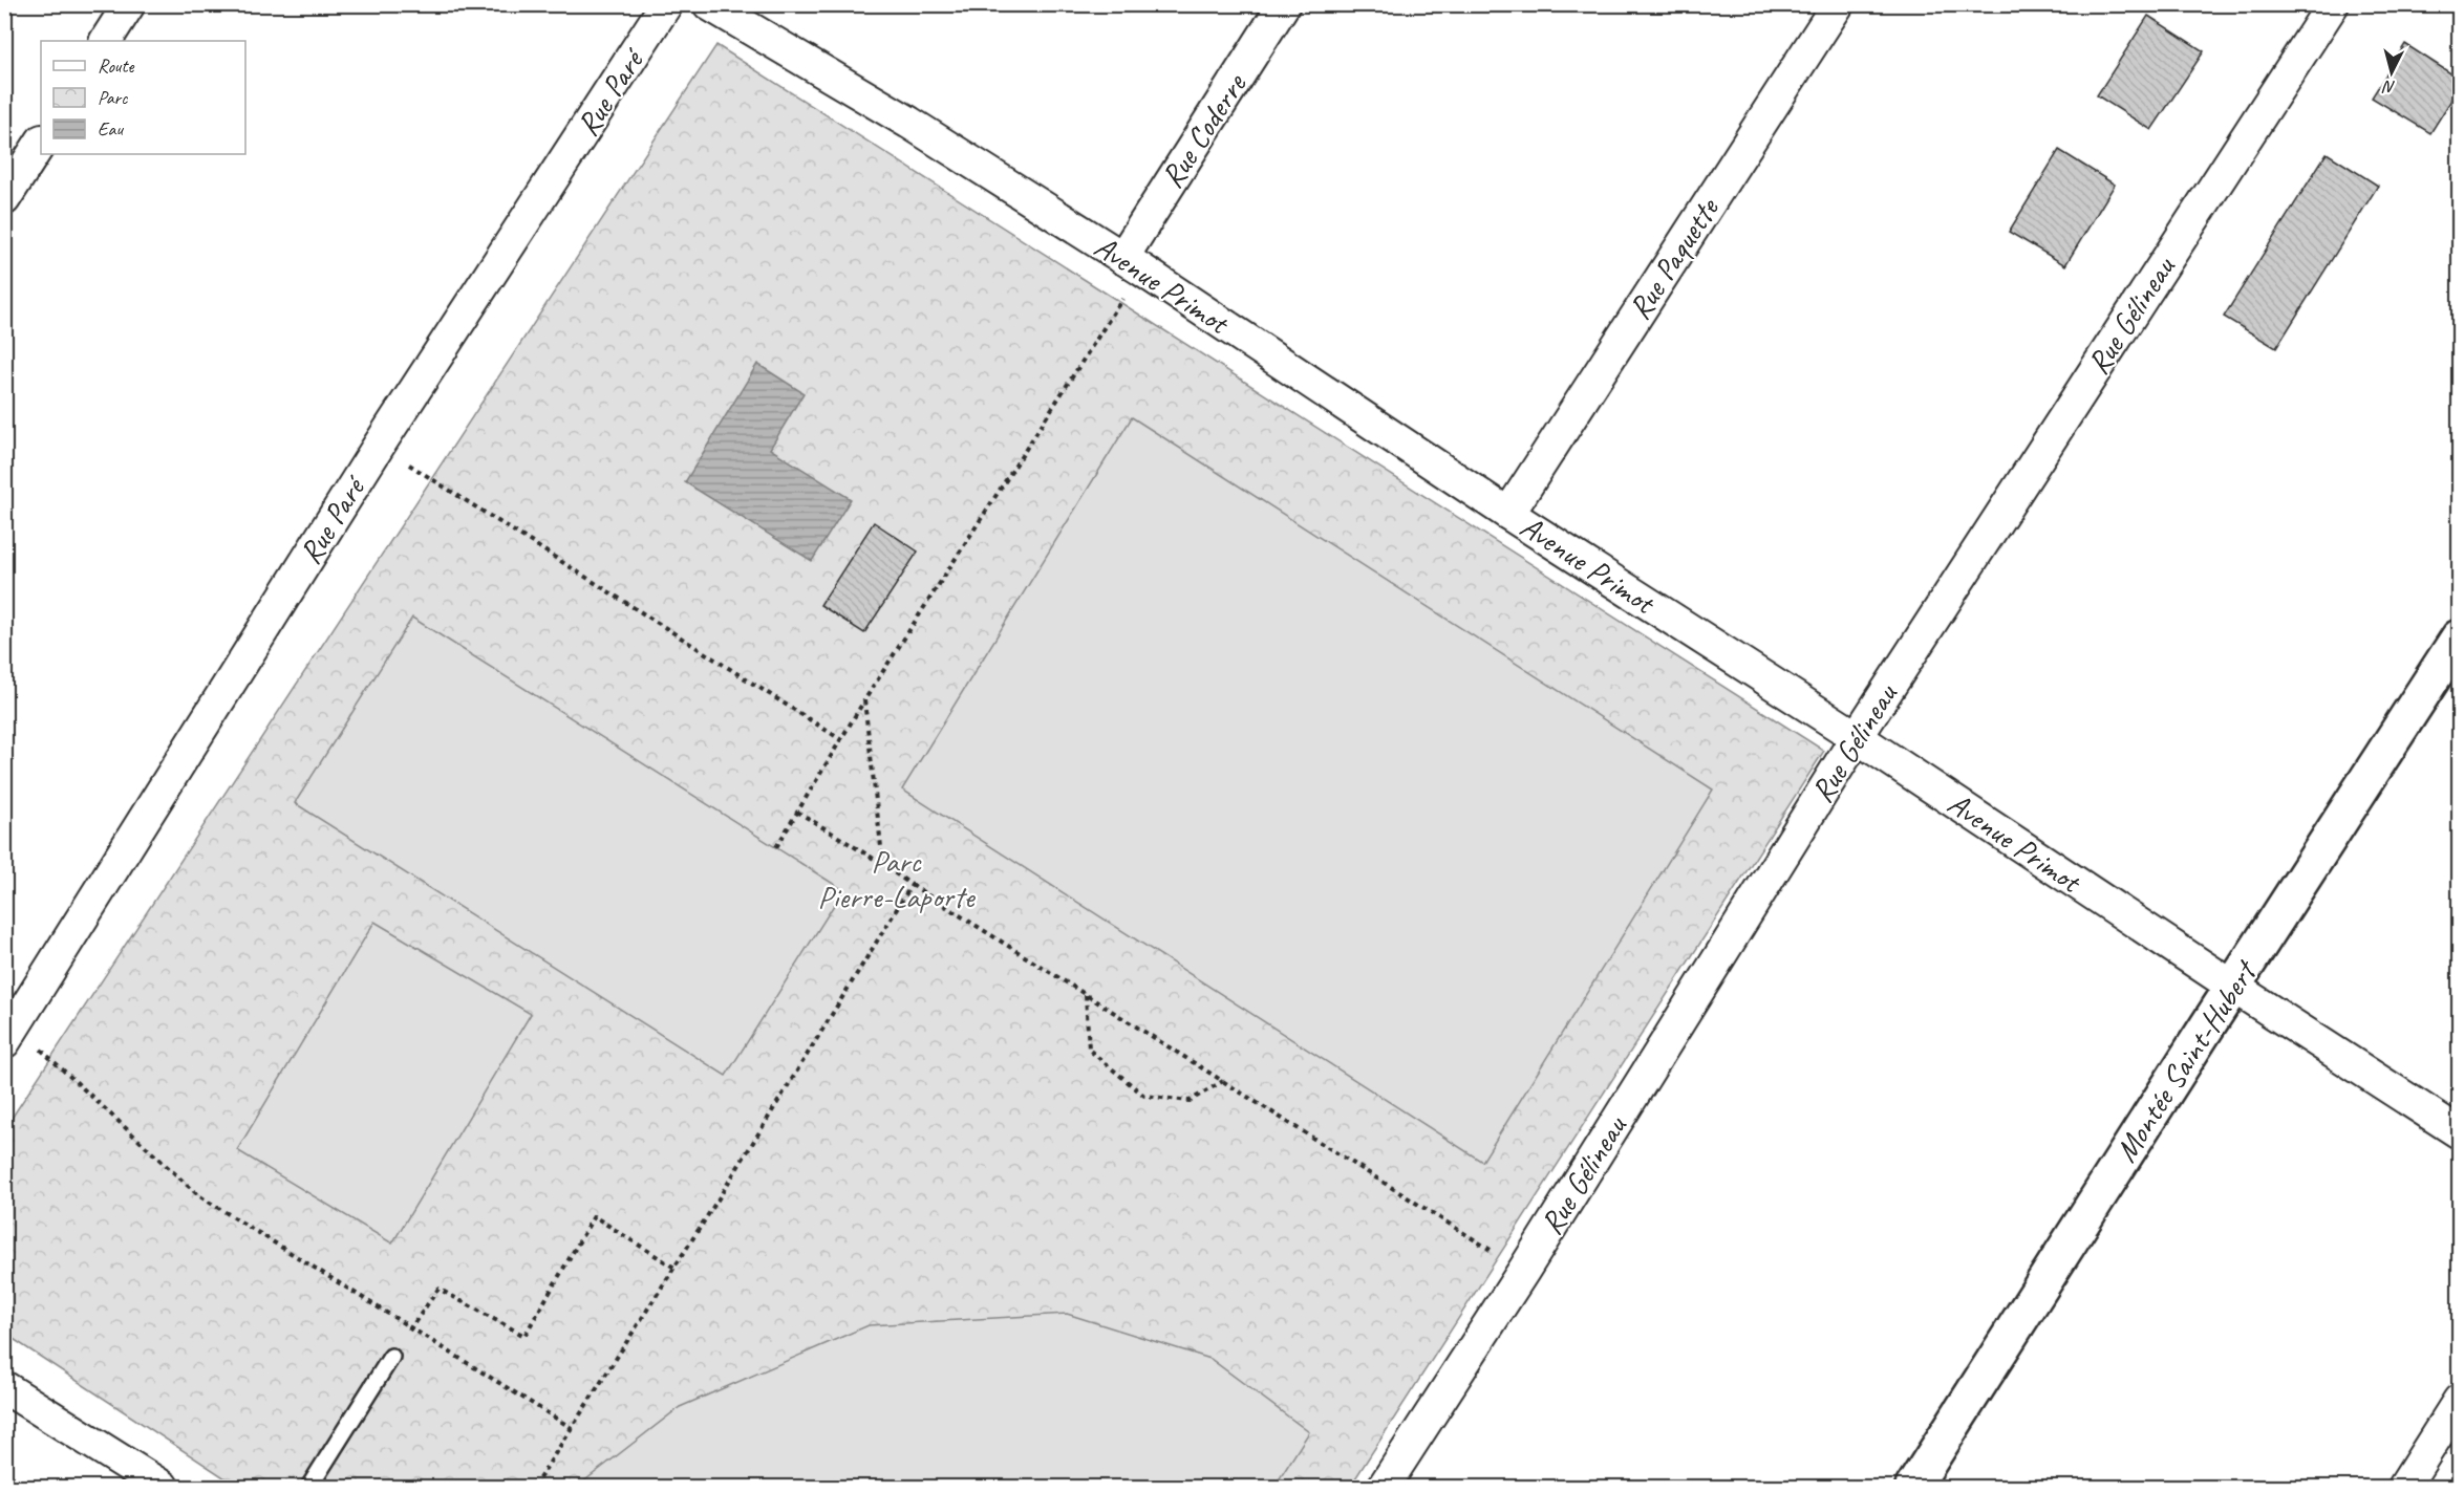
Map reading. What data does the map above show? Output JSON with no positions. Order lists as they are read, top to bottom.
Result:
{
  "streets": {
    "street": [
      "Rue Paré",
      "Rue Coderre",
      "Rue Paquette",
      "Avenue Primot",
      "Rue Gélineau",
      "Montée Saint-Hubert"
    ]
  },
  "crossings": [
    ["Rue Coderre", "Avenue Primot"],
    ["Rue Paquette", "Avenue Primot"],
    ["Avenue Primot", "Rue Gélineau"],
    ["Avenue Primot", "Montée Saint-Hubert"]
  ],
  "parks": ["Parc Pierre-Laporte"],
  "legend": ["Route", "Parc", "Eau"],
  "north": "bottom"
}
